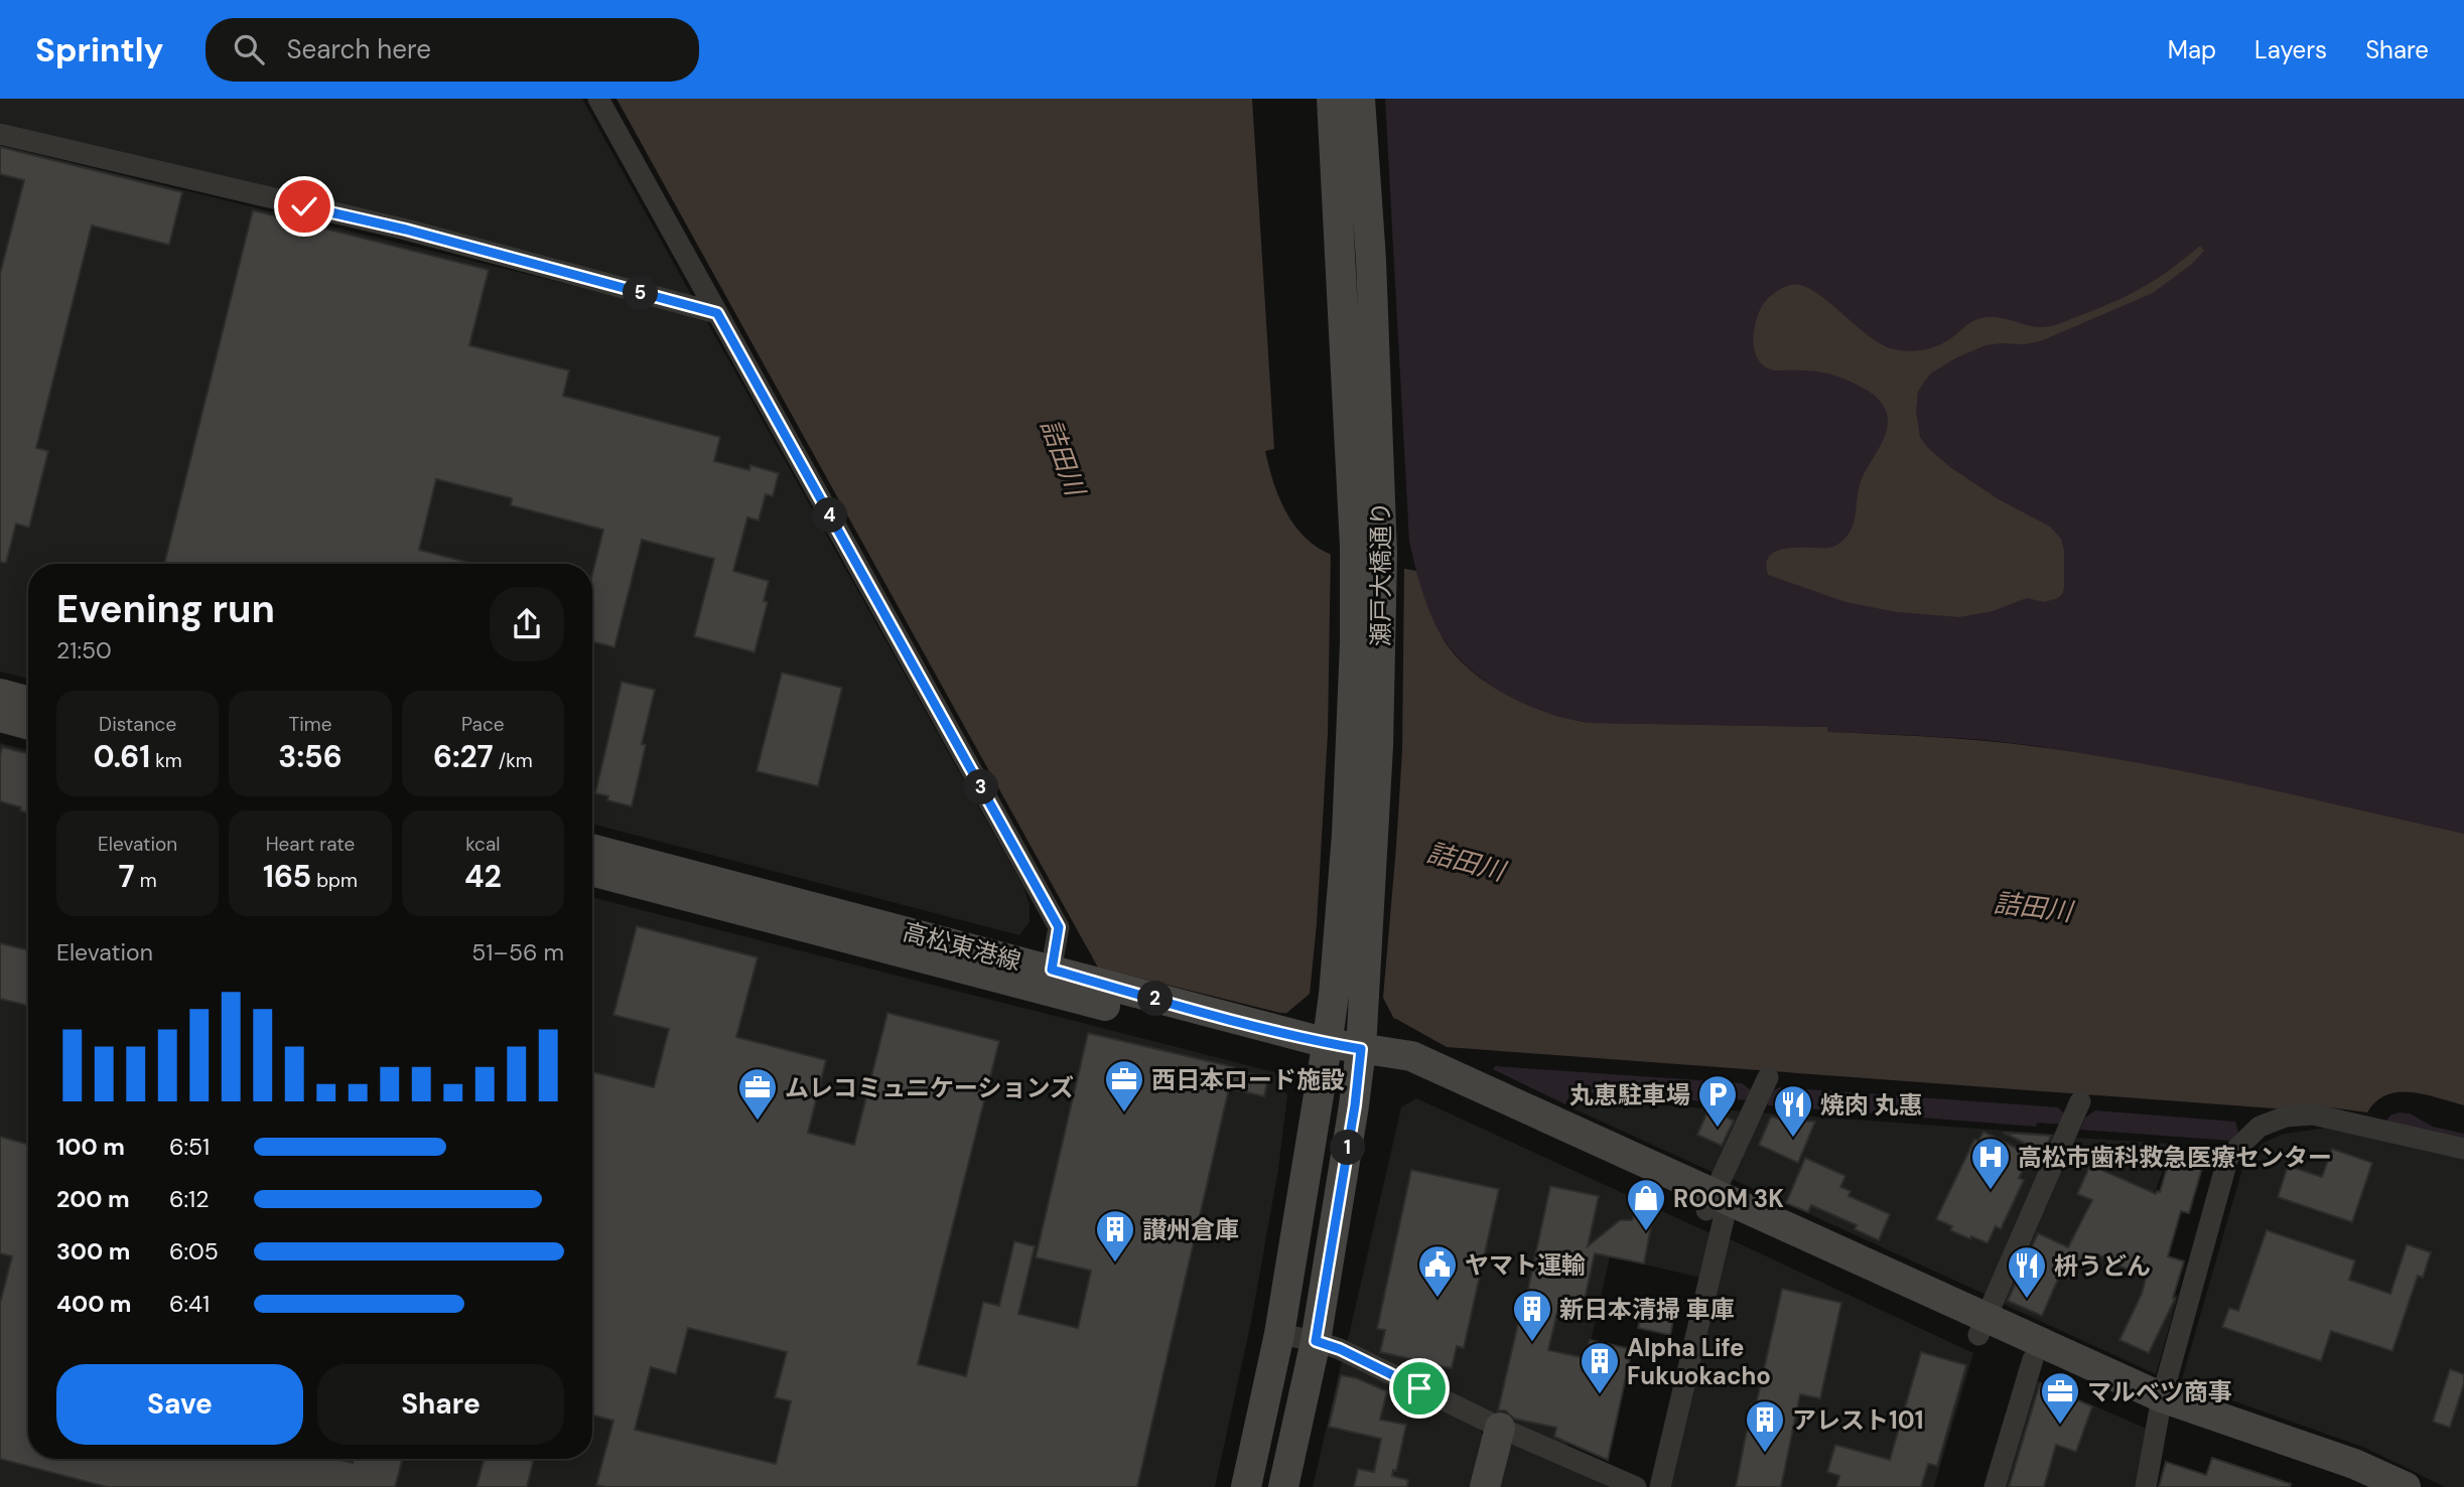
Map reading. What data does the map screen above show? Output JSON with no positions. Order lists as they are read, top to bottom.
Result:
{
  "streets": {
    "street": ["瀬戸大橋通り", "高松東港線"]
  },
  "crossings": [
    ["瀬戸大橋通り", "高松東港線"]
  ],
  "water": ["詰田川"],
  "places": {
    "office": ["西日本ロード施設", "ムレコミュニケーションズ", "マルベツ商事"],
    "parking": ["丸恵駐車場"],
    "restaurant": ["焼肉 丸惠", "枡うどん"],
    "hospital": ["高松市歯科救急医療センター"],
    "shop": ["ROOM 3K"],
    "building": [
      "讃州倉庫",
      "新日本清掃 車庫",
      "Alpha Life Fukuokacho",
      "アレスト101"
    ],
    "public building": ["ヤマト運輸"]
  },
  "page": {
    "header": "Sprintly",
    "search": "Search here",
    "nav": ["Map", "Layers", "Share"],
    "pins": [
      "5",
      "4",
      "3",
      "2",
      "1"
    ],
    "heading": ["Evening run", "21:50"],
    "stats": [
      ["Distance", "0.61 km"],
      ["Time", "3:56"],
      ["Pace", "6:27 /km"],
      ["Elevation", "7 m"],
      ["Heart rate", "165 bpm"],
      ["kcal", "42"]
    ],
    "chart": ["Elevation", "51–56 m"],
    "list": [
      {
        "name": "100 m",
        "note": "6:51"
      },
      {
        "name": "200 m",
        "note": "6:12"
      },
      {
        "name": "300 m",
        "note": "6:05"
      },
      {
        "name": "400 m",
        "note": "6:41"
      }
    ],
    "buttons": ["Save", "Share"]
  }
}
